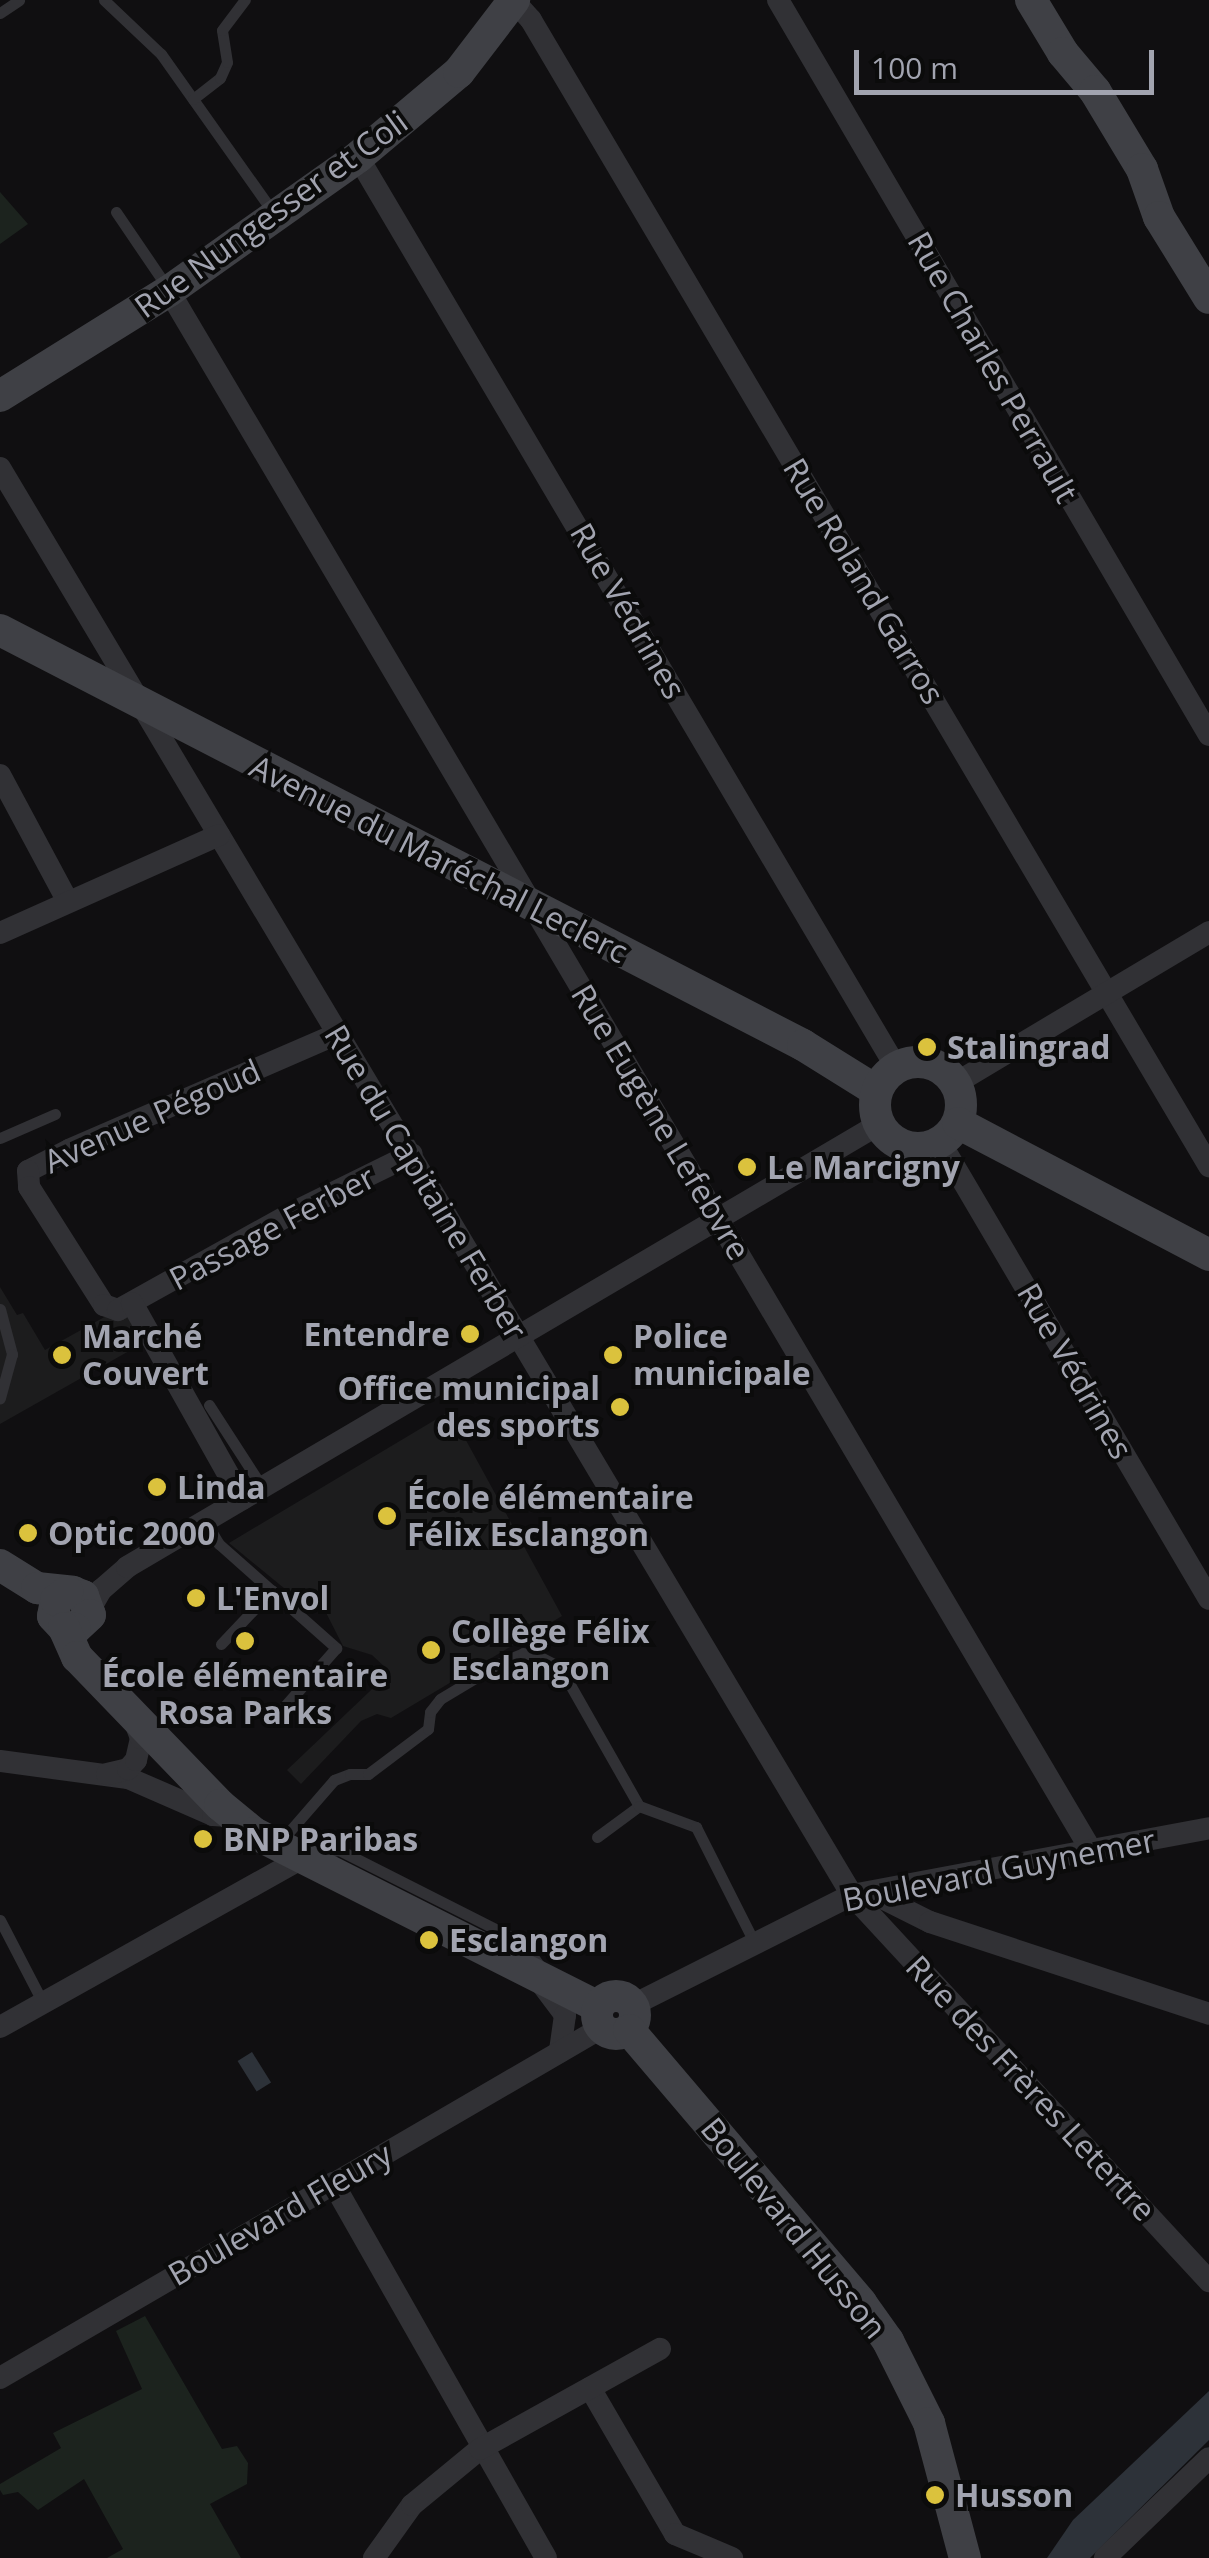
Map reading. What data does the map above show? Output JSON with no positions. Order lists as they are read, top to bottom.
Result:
{
  "streets": {
    "street": [
      "Rue Nungesser et Coli",
      "Rue Charles Perrault",
      "Rue Roland Garros",
      "Rue Védrines",
      "Avenue du Maréchal Leclerc",
      "Avenue Pégoud",
      "Rue Eugène Lefebvre",
      "Rue du Capitaine Ferber",
      "Passage Ferber",
      "Boulevard Guynemer",
      "Rue des Frères Letertre",
      "Boulevard Fleury",
      "Boulevard Husson"
    ]
  },
  "crossings": [
    ["Rue Nungesser et Coli", "Rue Roland Garros"],
    ["Rue Nungesser et Coli", "Rue Védrines"],
    ["Rue Nungesser et Coli", "Rue Eugène Lefebvre"],
    ["Rue Védrines", "Avenue du Maréchal Leclerc"],
    ["Avenue du Maréchal Leclerc", "Rue Eugène Lefebvre"],
    ["Avenue du Maréchal Leclerc", "Rue du Capitaine Ferber"],
    ["Avenue Pégoud", "Rue du Capitaine Ferber"],
    ["Avenue Pégoud", "Passage Ferber"],
    ["Rue Eugène Lefebvre", "Boulevard Guynemer"],
    ["Rue du Capitaine Ferber", "Passage Ferber"],
    ["Rue du Capitaine Ferber", "Boulevard Guynemer"],
    ["Rue du Capitaine Ferber", "Rue des Frères Letertre"],
    ["Boulevard Guynemer", "Rue des Frères Letertre"],
    ["Boulevard Guynemer", "Boulevard Fleury"],
    ["Boulevard Guynemer", "Boulevard Husson"],
    ["Boulevard Fleury", "Boulevard Husson"]
  ],
  "places": [
    "Stalingrad",
    "Le Marcigny",
    "Entendre",
    "Marché Couvert",
    "Police municipale",
    "Office municipal des sports",
    "Linda",
    "École élémentaire Félix Esclangon",
    "Optic 2000",
    "L'Envol",
    "École élémentaire Rosa Parks",
    "Collège Félix Esclangon",
    "BNP Paribas",
    "Esclangon",
    "Husson"
  ],
  "scale_bar": "100 m"
}
